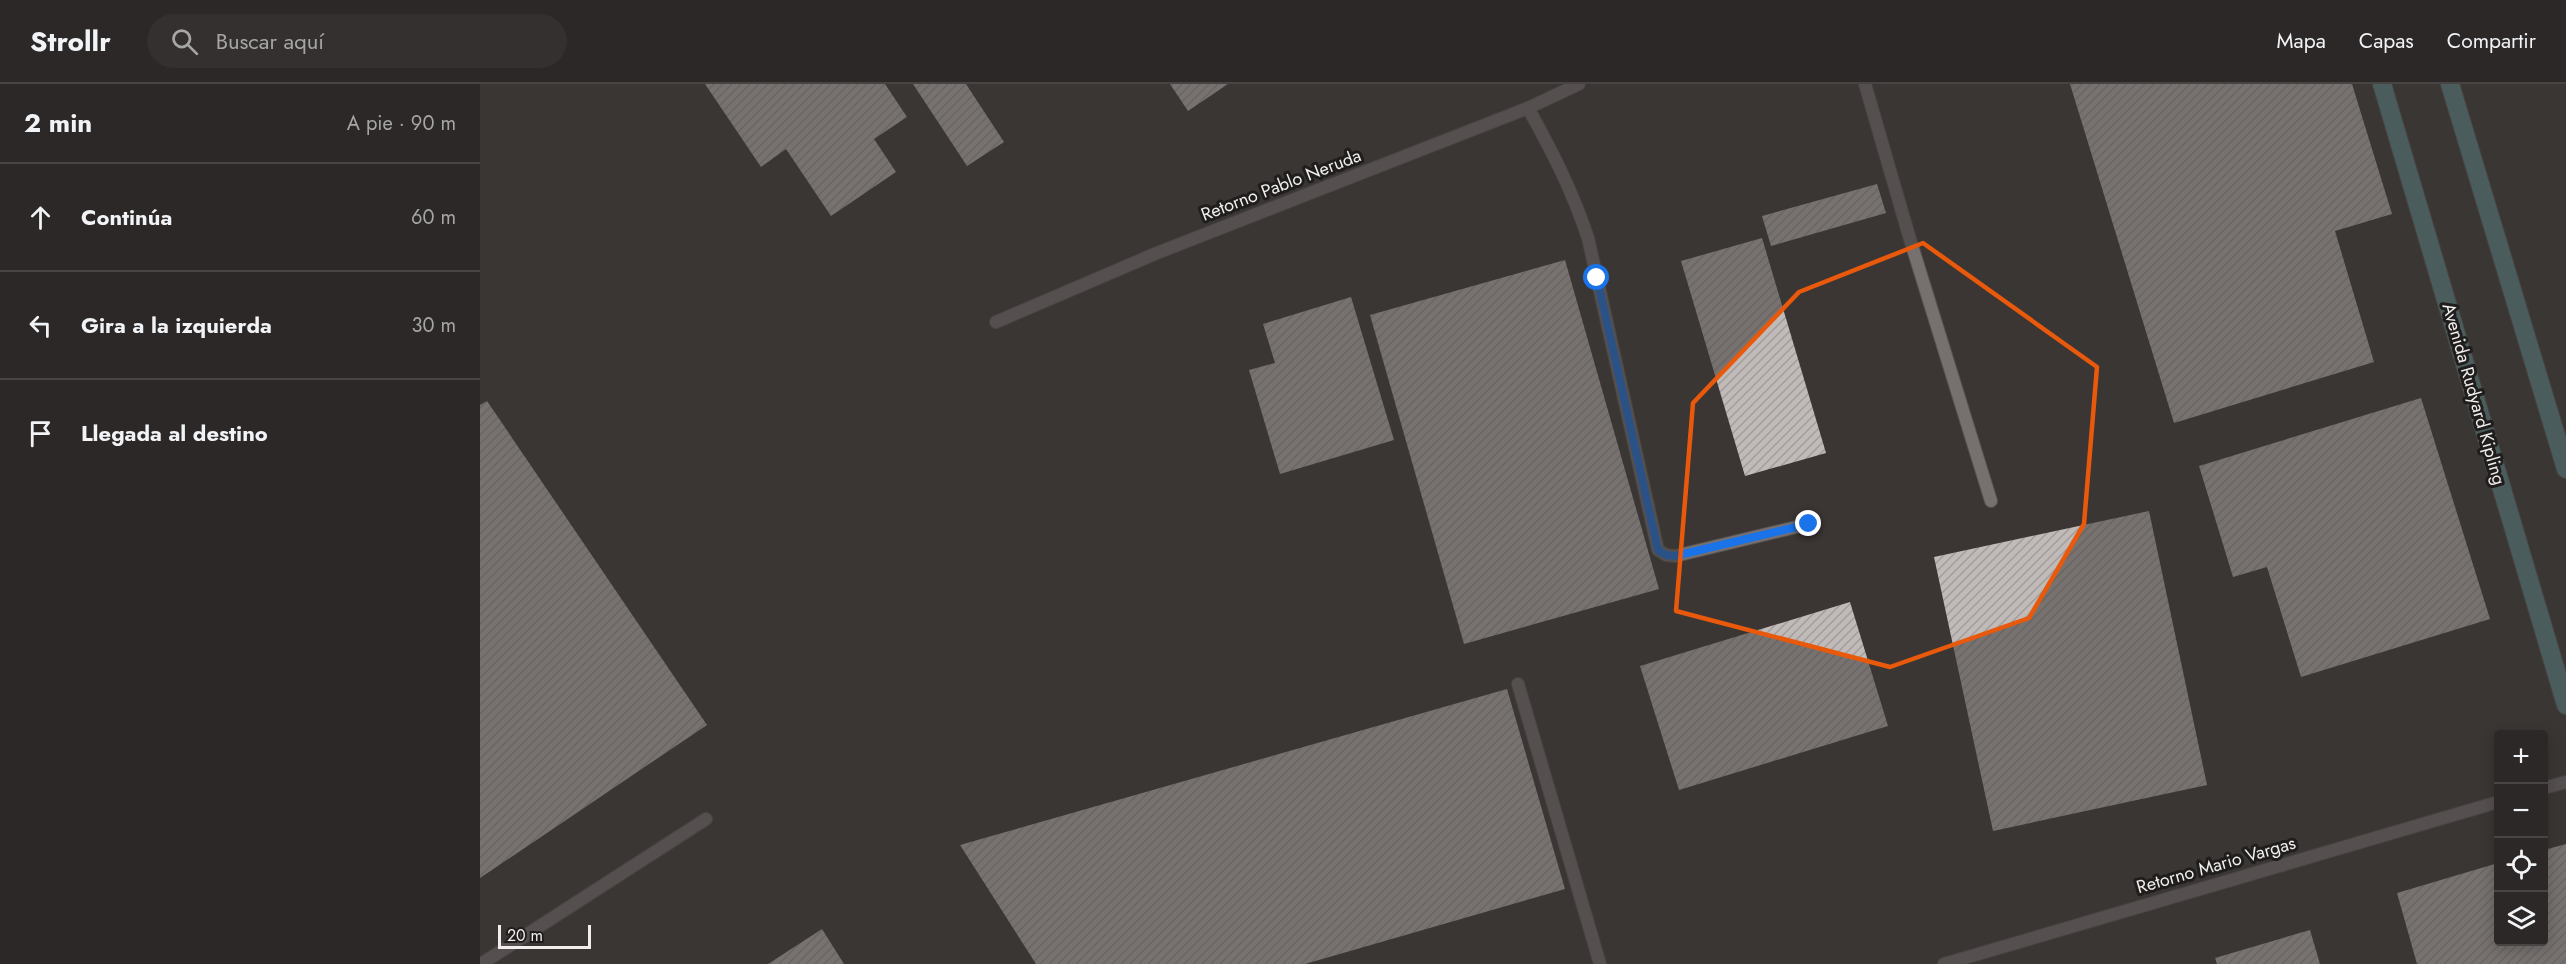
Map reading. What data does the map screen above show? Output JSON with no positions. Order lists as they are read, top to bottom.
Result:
{
  "streets": {
    "street": ["Avenida Rudyard Kipling"],
    "lane": ["Retorno Pablo Neruda", "Retorno Mario Vargas"]
  },
  "scale_bar": "20 m",
  "page": {
    "header": "Strollr",
    "search": "Buscar aquí",
    "nav": ["Mapa", "Capas", "Compartir"],
    "heading": ["2 min", "A pie · 90 m"],
    "list": [
      ["Continúa", "60 m"],
      ["Gira a la izquierda", "30 m"],
      "Llegada al destino"
    ],
    "map_buttons": ["+", "−"],
    "scale": "20 m"
  }
}
